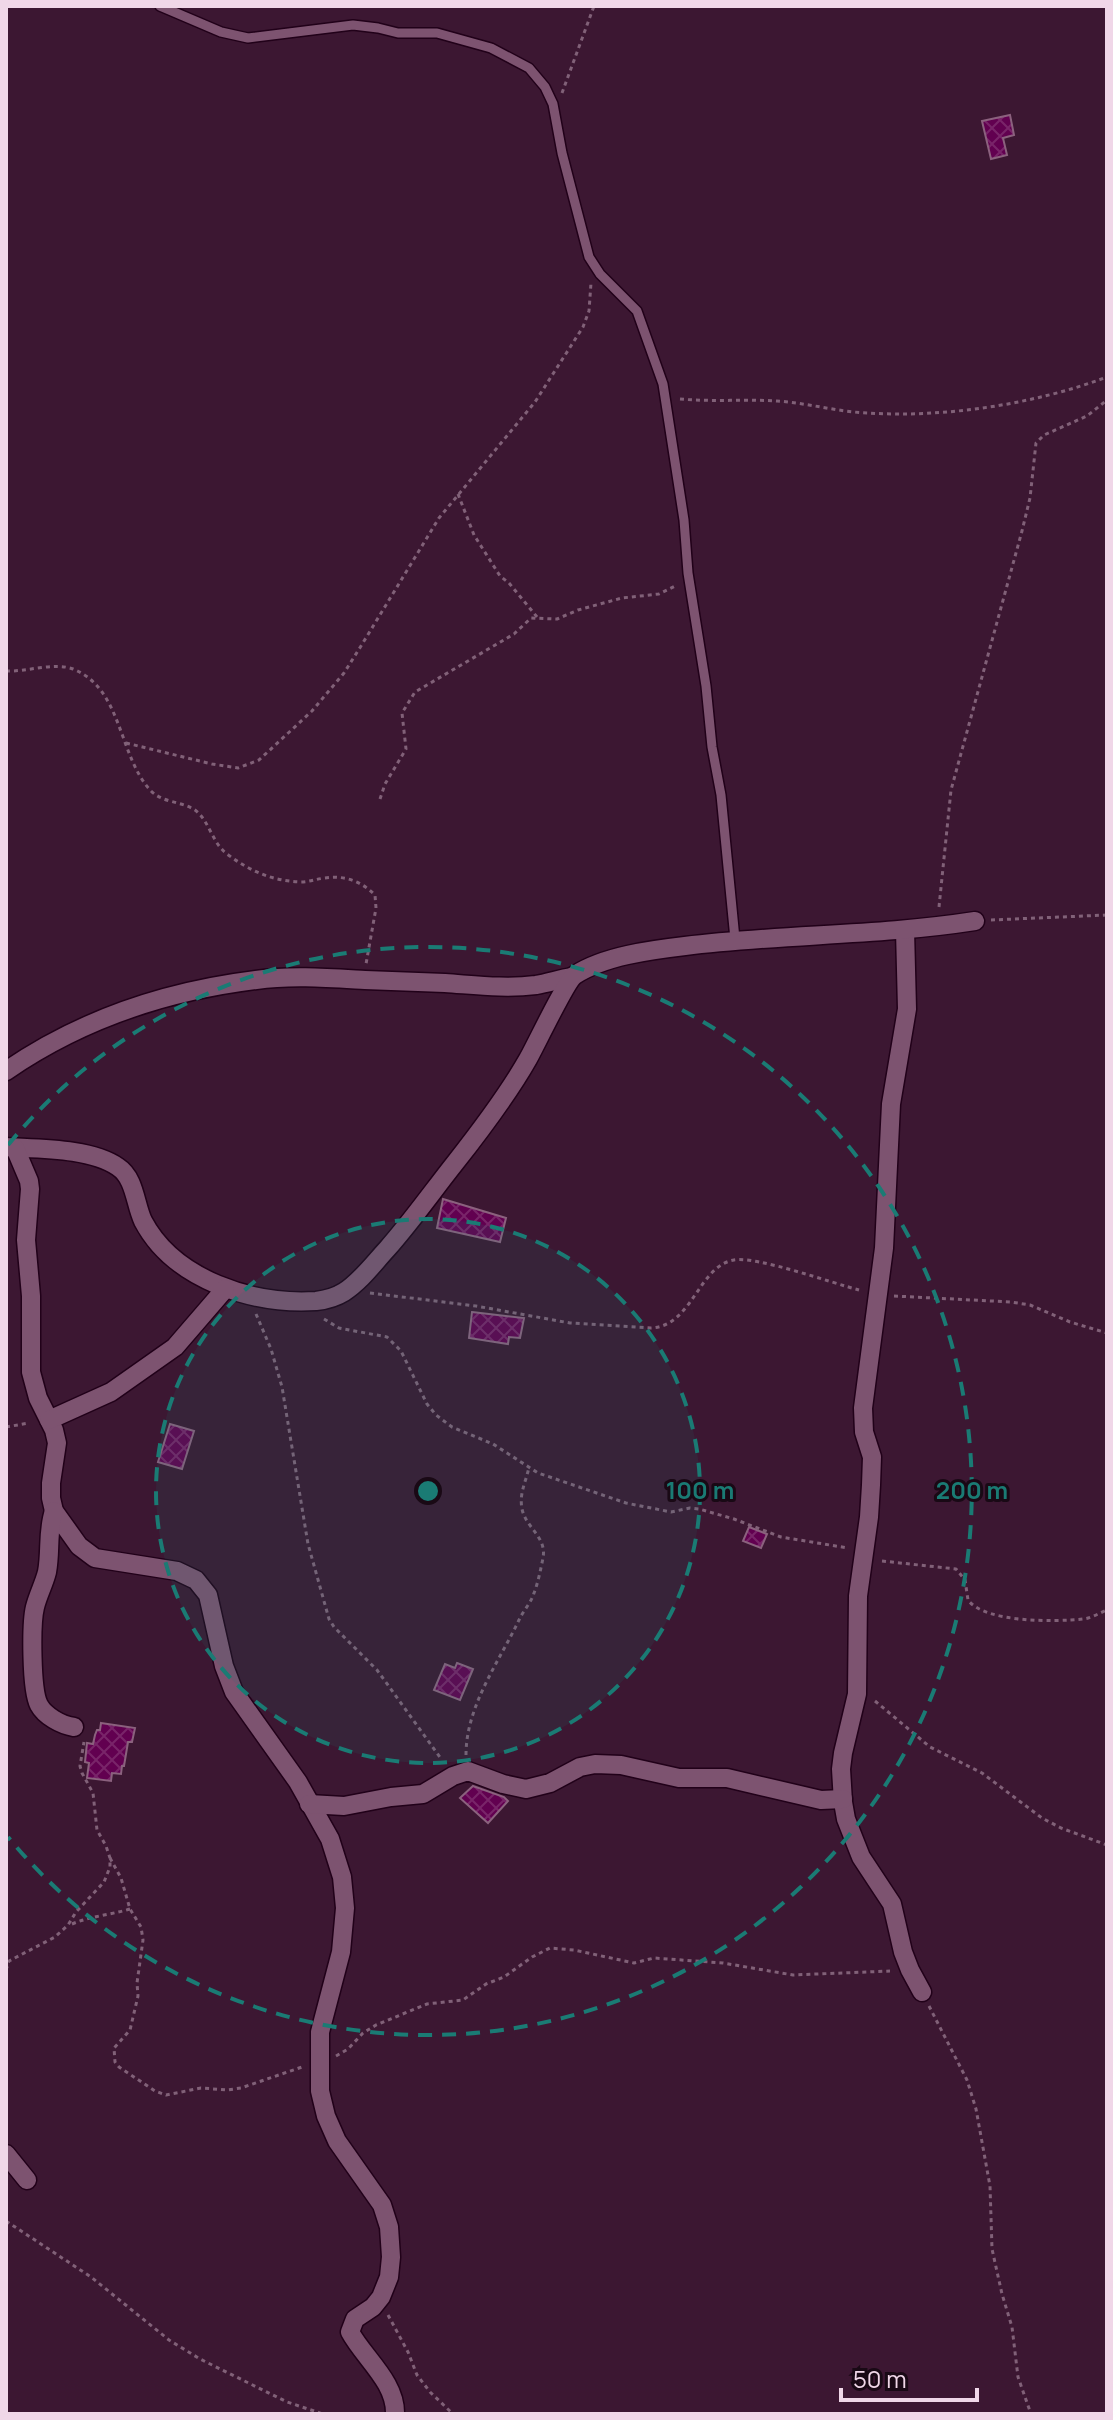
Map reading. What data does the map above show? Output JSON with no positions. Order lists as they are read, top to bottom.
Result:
{
  "scale_bar": "50 m",
  "rings": ["100 m", "200 m"]
}
